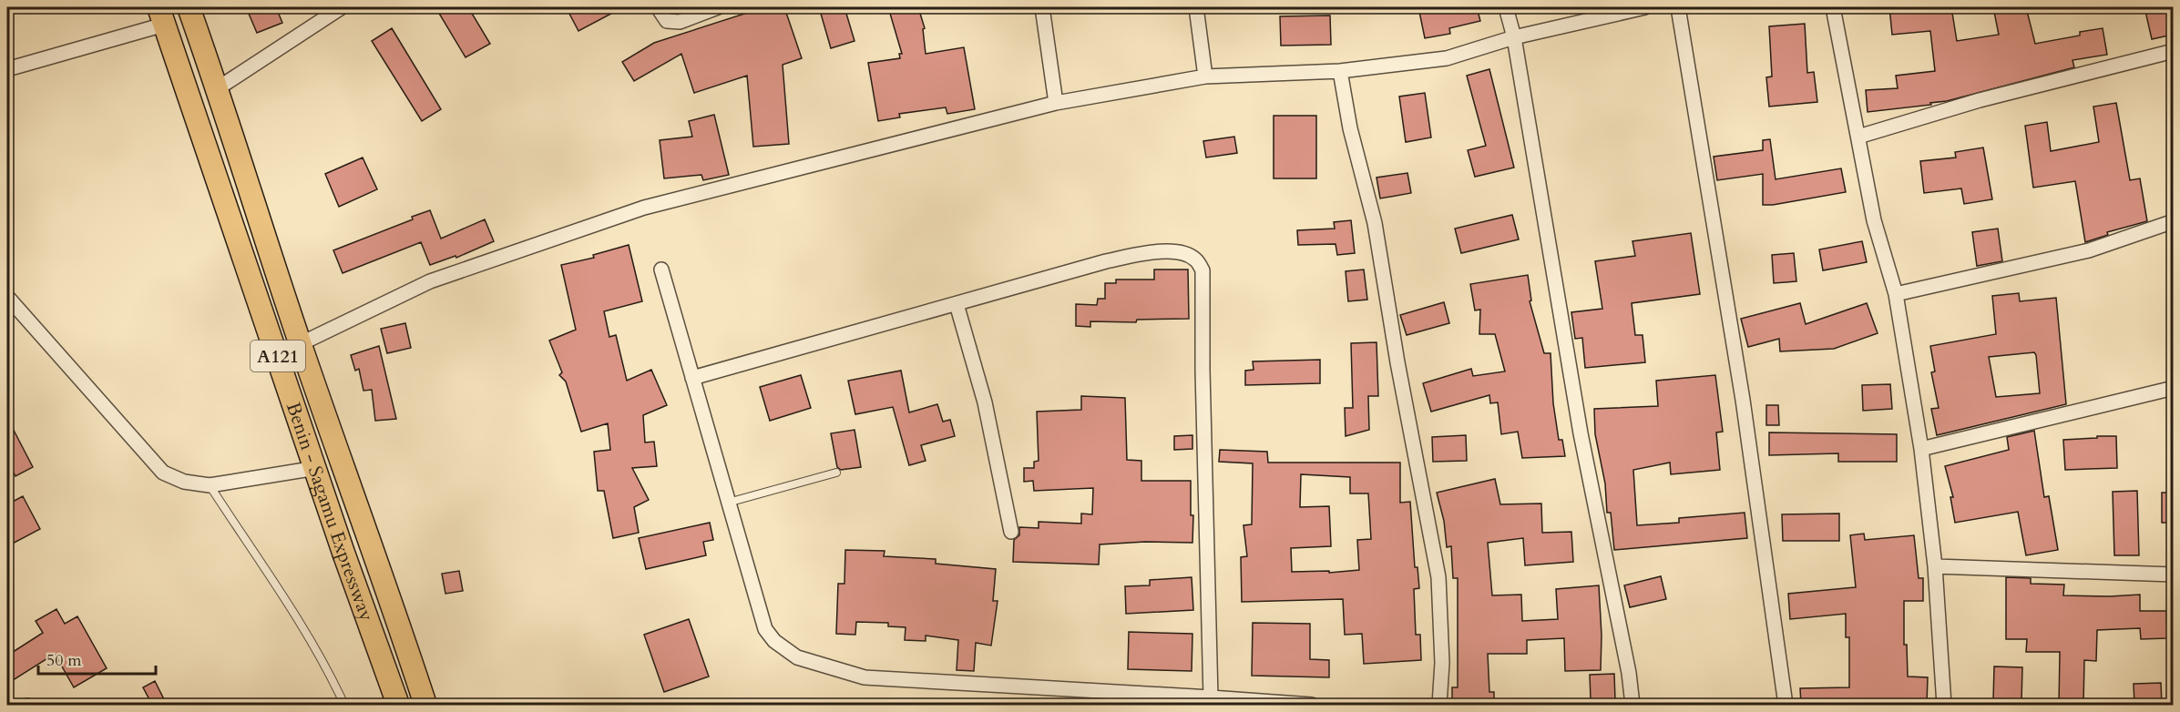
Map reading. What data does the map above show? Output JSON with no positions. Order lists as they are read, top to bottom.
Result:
{
  "streets": {
    "highway": ["A121", "Benin - Sagamu Expressway"]
  },
  "scale_bar": "50 m"
}
